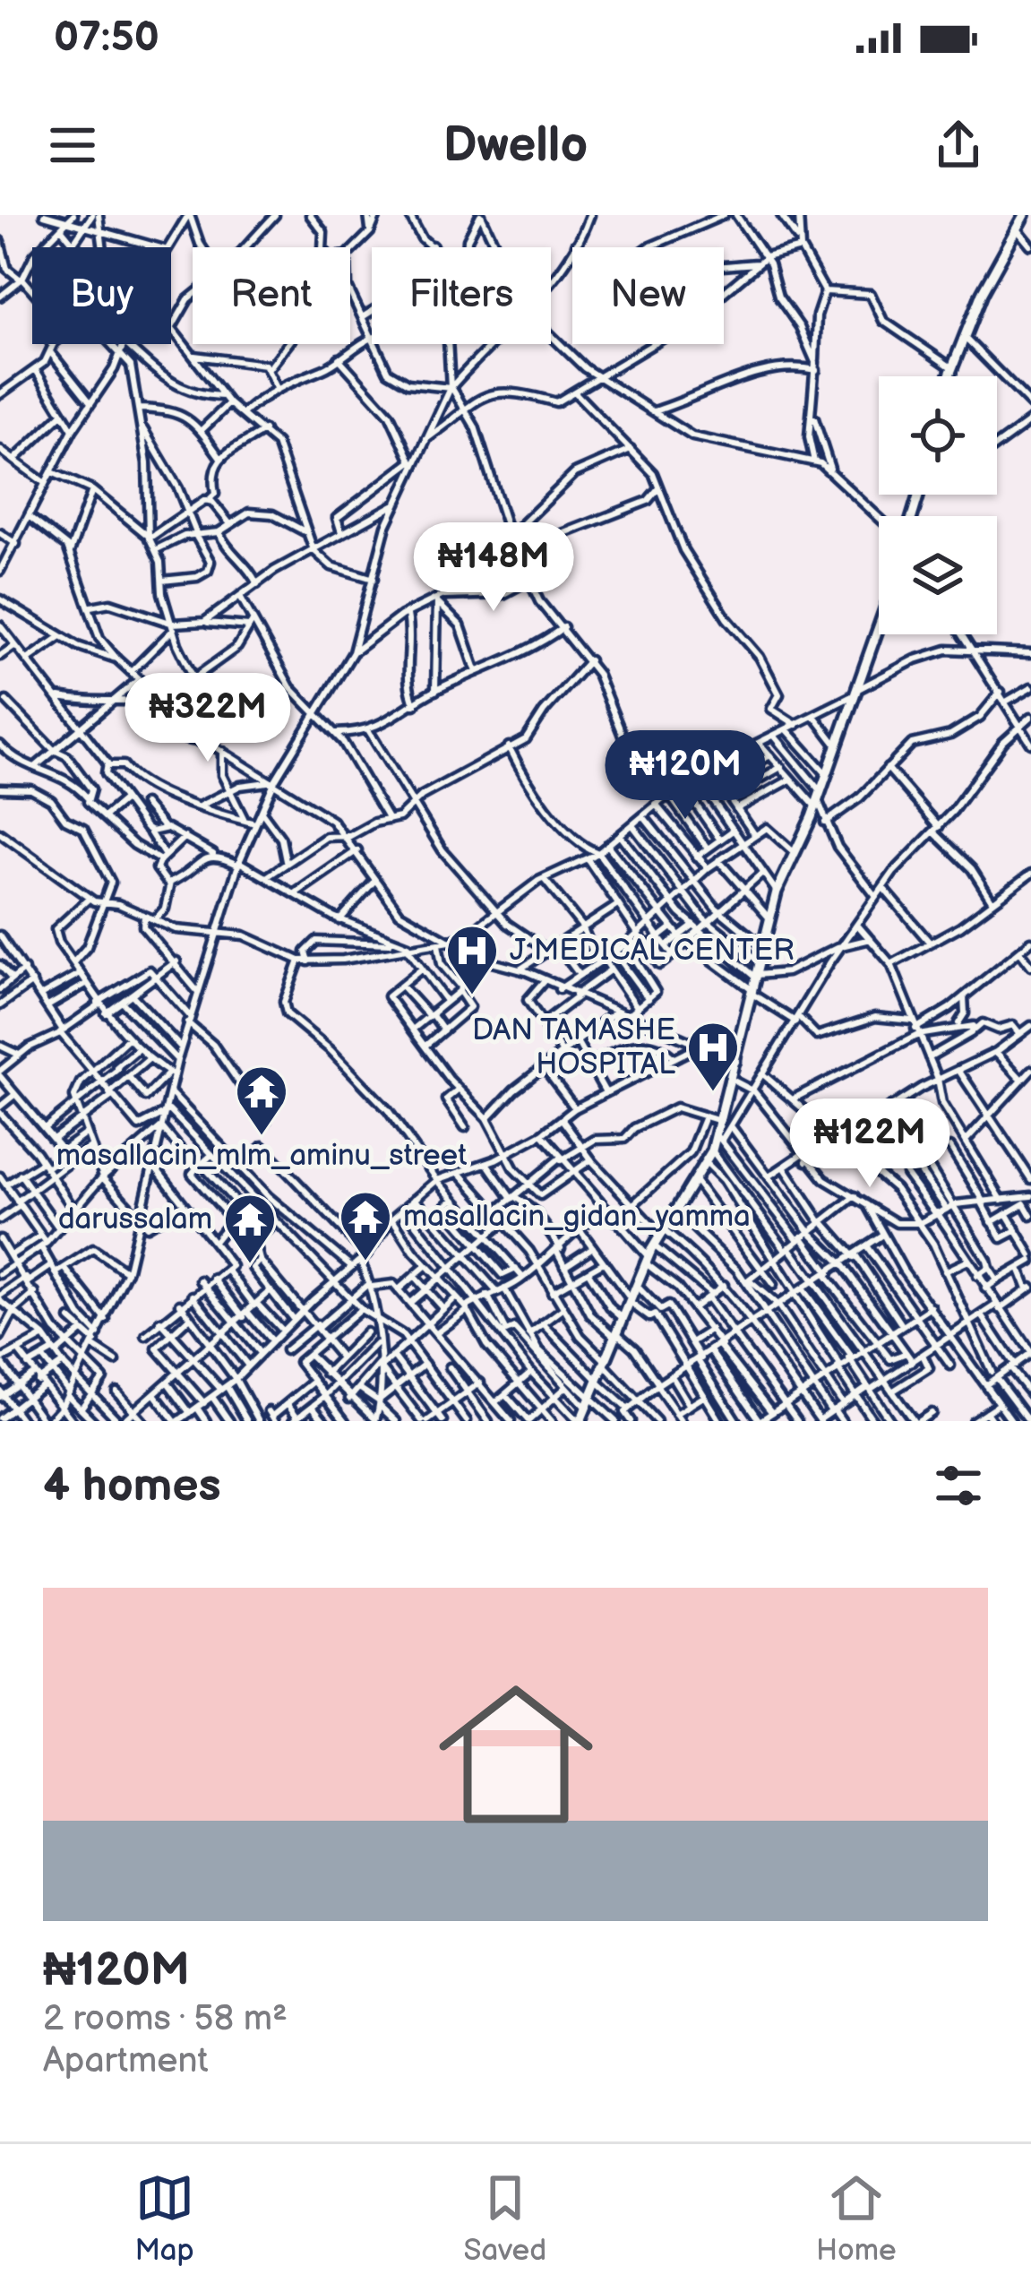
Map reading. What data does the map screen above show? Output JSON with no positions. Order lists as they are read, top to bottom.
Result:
{
  "places": {
    "hospital": ["J MEDICAL CENTER", "DAN TAMASHE HOSPITAL"],
    "temple": ["masallacin_mlm_aminu_street", "masallacin_gidan_yamma", "darussalam"]
  },
  "page": {
    "status": "07:50",
    "header": "Dwello",
    "chip": [
      "Buy",
      "Rent",
      "Filters",
      "New"
    ],
    "price": [
      "₦148M",
      "₦322M",
      "₦120M",
      "₦122M"
    ],
    "heading": "4 homes",
    "list": [
      {
        "name": "₦120M",
        "note": "2 rooms · 58 m² · Apartment"
      }
    ],
    "tabs": ["Map", "Saved", "Home"]
  }
}
